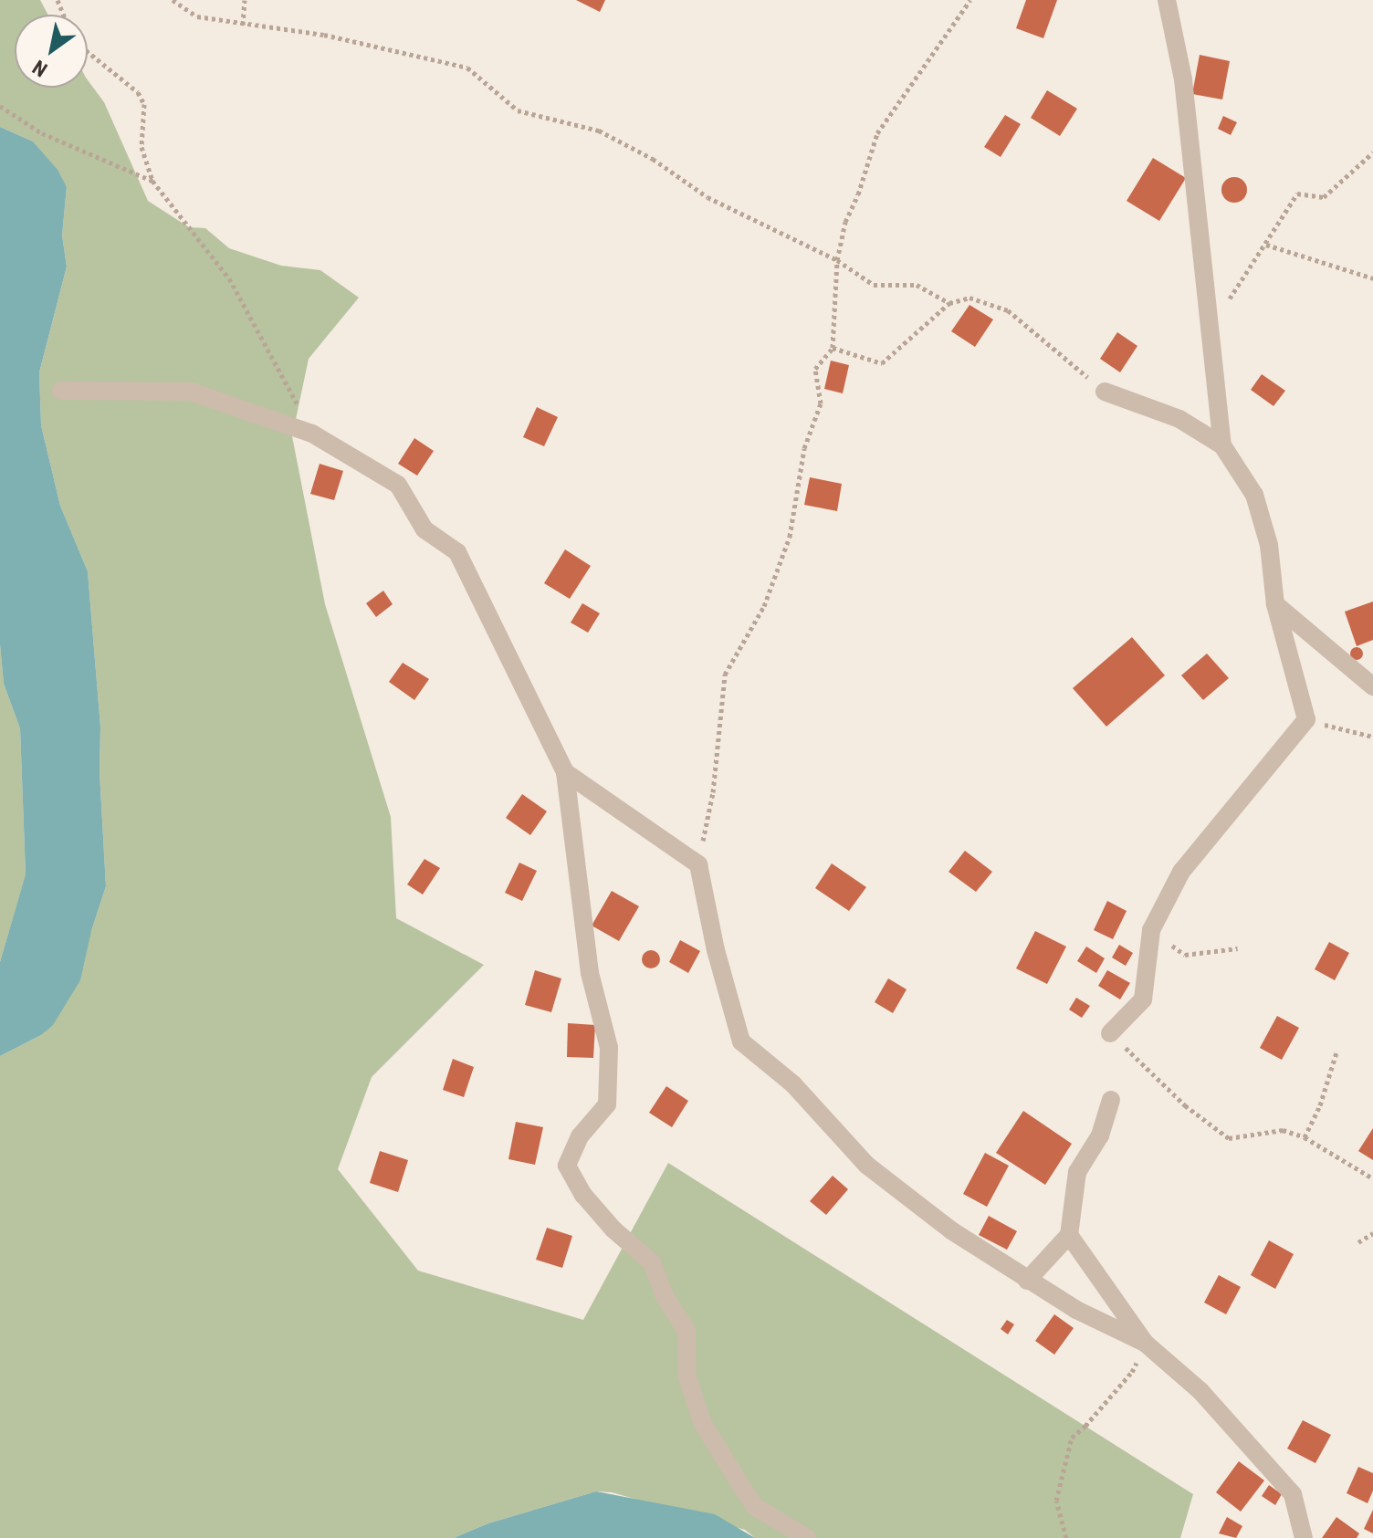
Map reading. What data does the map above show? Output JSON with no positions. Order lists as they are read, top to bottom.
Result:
{
  "north": "bottom left"
}
